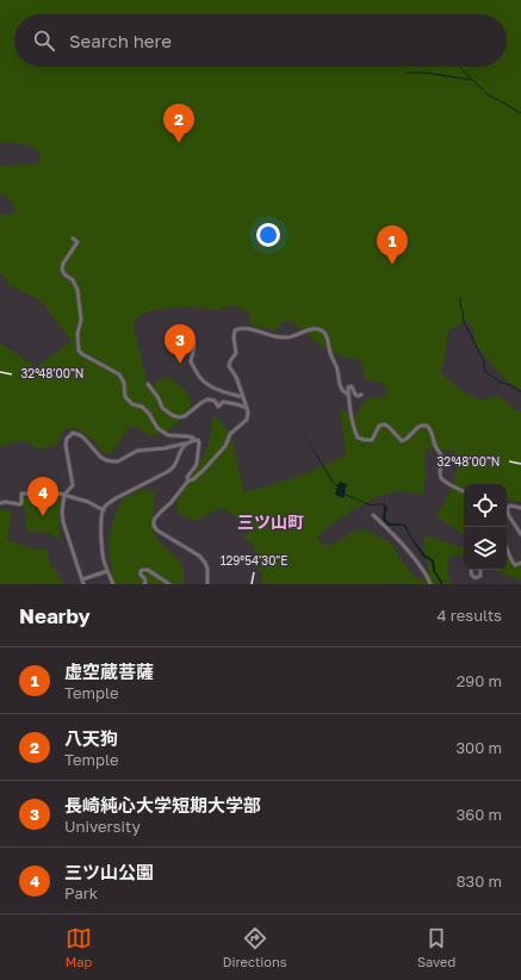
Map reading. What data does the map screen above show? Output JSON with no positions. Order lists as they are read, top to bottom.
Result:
{
  "districts": ["三ツ山町"],
  "page": {
    "search": "Search here",
    "pins": [
      "2",
      "1",
      "3",
      "4"
    ],
    "heading": ["Nearby", "4 results"],
    "list": [
      {
        "mark": "1",
        "name": "虚空蔵菩薩",
        "note": "Temple",
        "value": "290 m"
      },
      {
        "mark": "2",
        "name": "八天狗",
        "note": "Temple",
        "value": "300 m"
      },
      {
        "mark": "3",
        "name": "長崎純心大学短期大学部",
        "note": "University",
        "value": "360 m"
      },
      {
        "mark": "4",
        "name": "三ツ山公園",
        "note": "Park",
        "value": "830 m"
      }
    ],
    "nav": ["Map", "Directions", "Saved"]
  },
  "coordinates": ["32°48'00\"N", "129°54'30\"E"]
}
